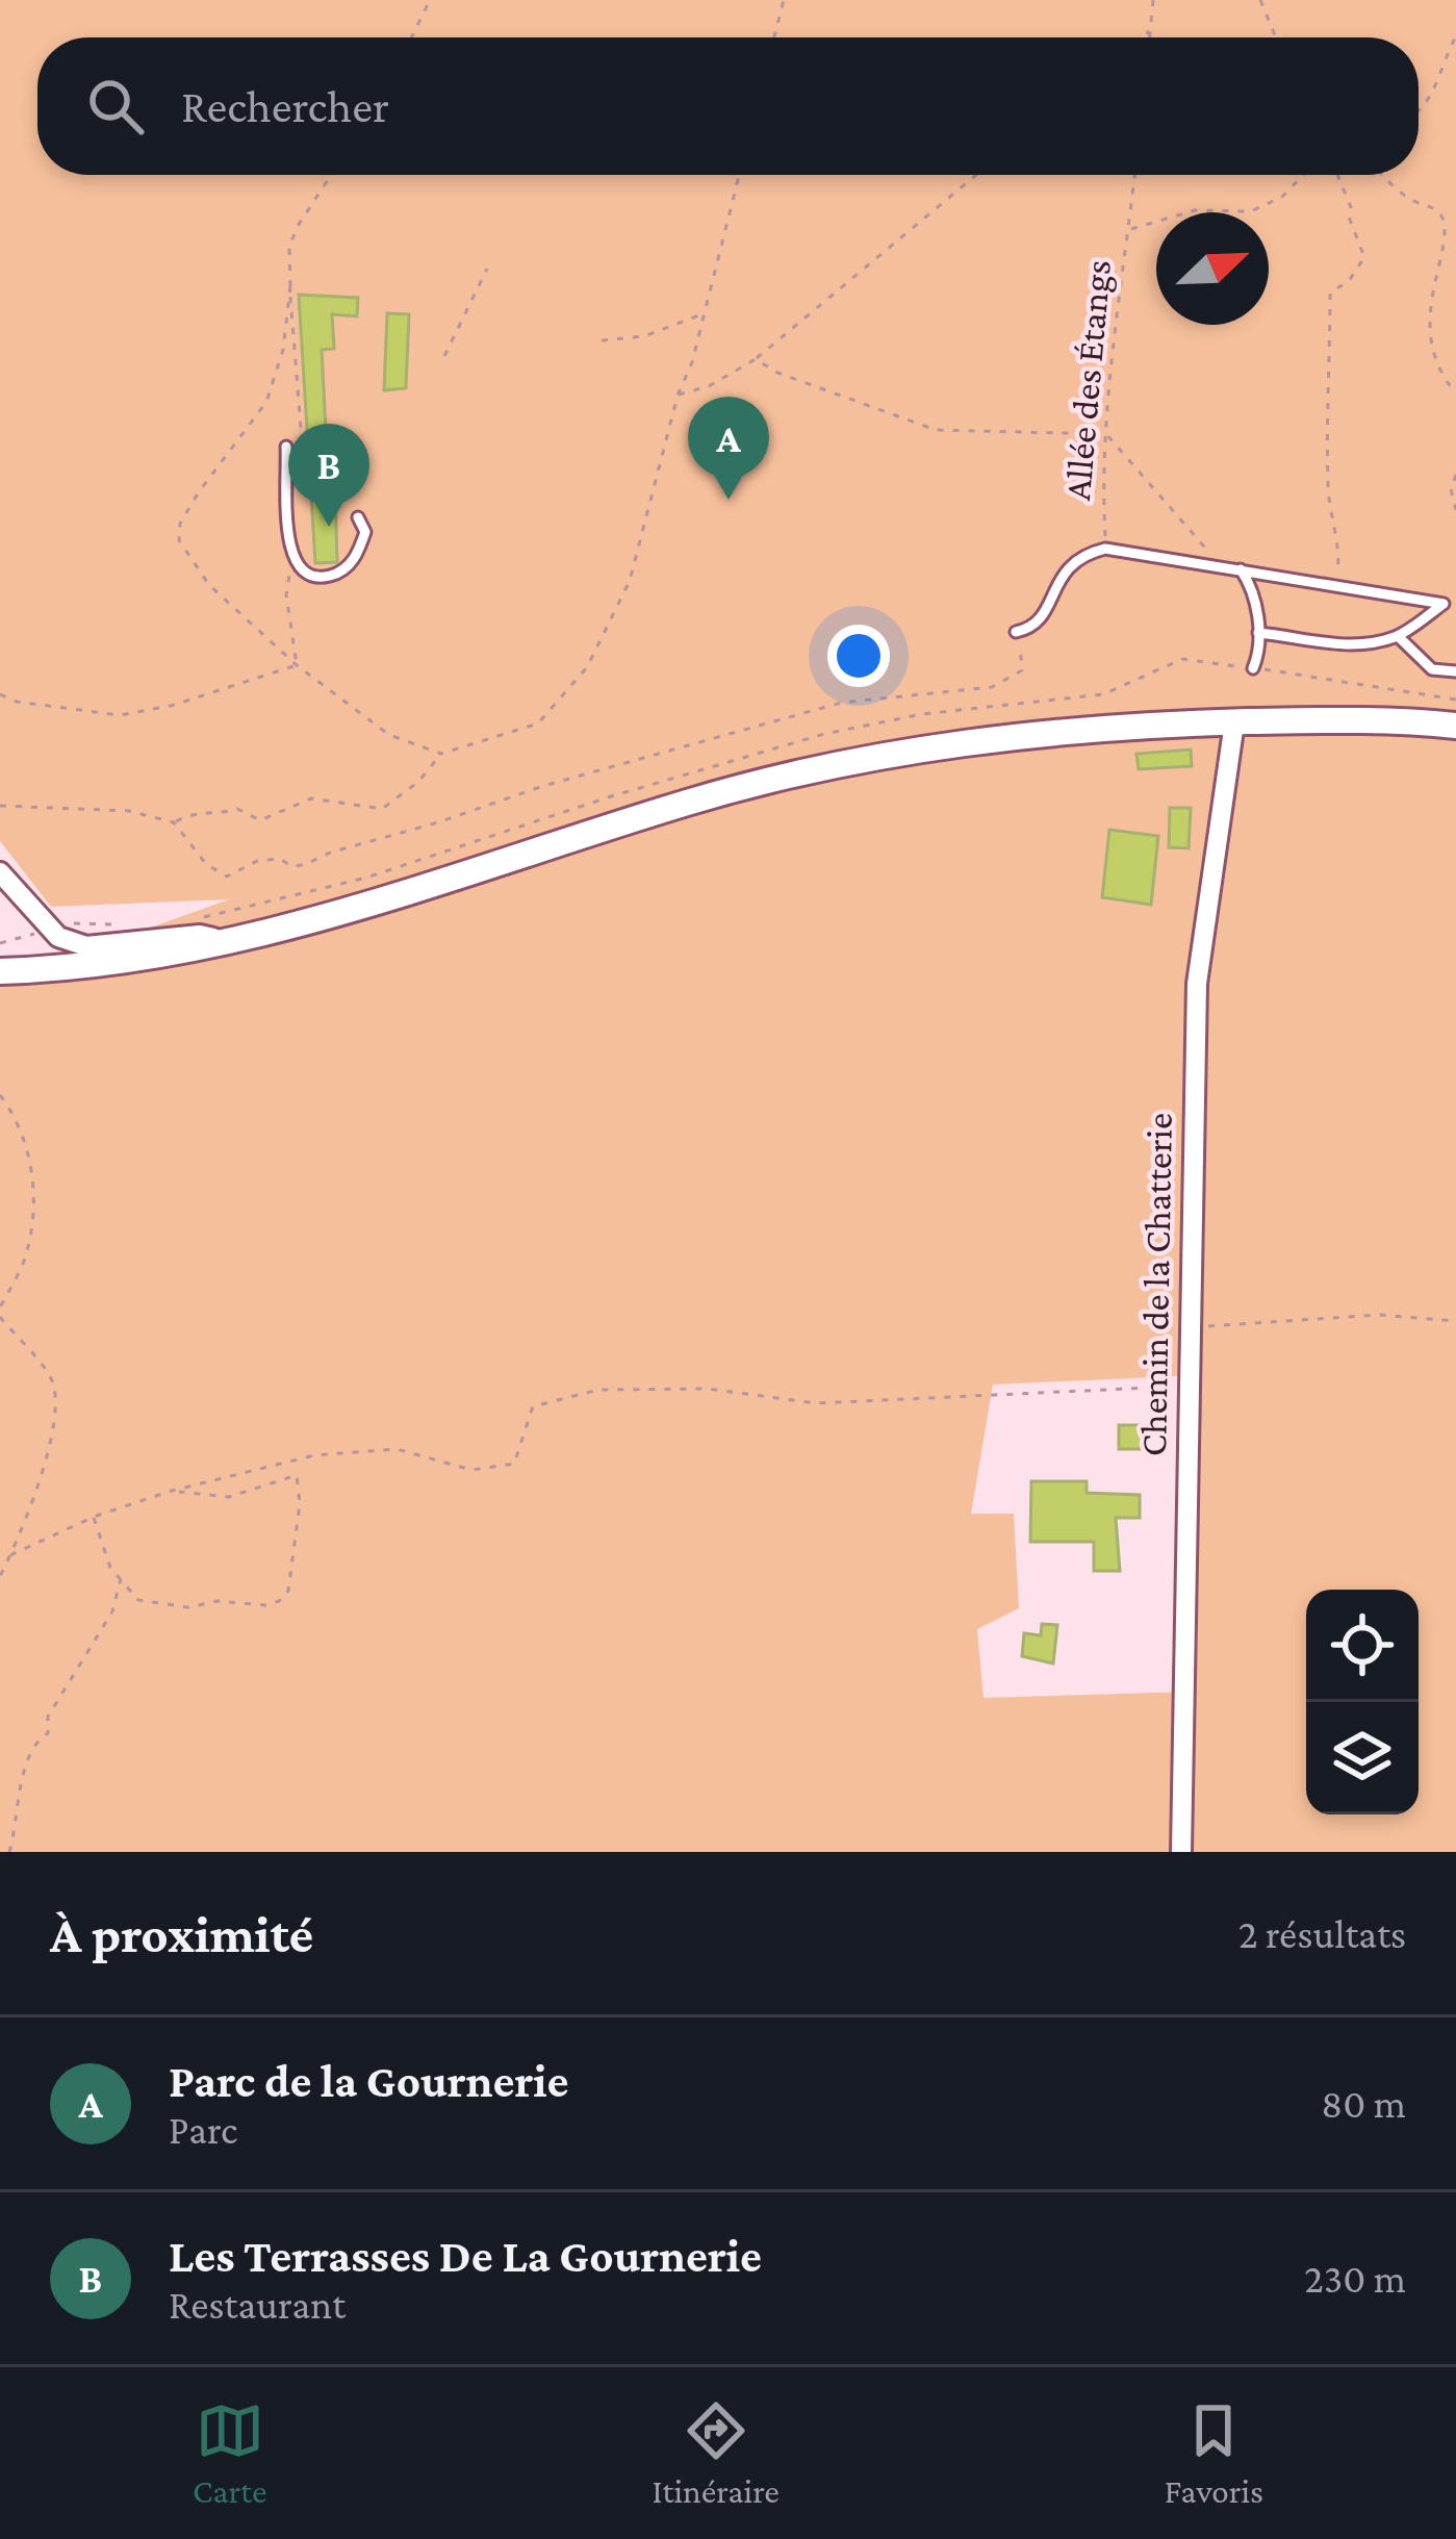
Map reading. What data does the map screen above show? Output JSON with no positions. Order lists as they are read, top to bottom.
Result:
{
  "streets": {
    "street": ["Chemin de la Chatterie"],
    "lane": ["Allée des Étangs"]
  },
  "north": "top right",
  "page": {
    "search": "Rechercher",
    "pins": ["A", "B"],
    "heading": ["À proximité", "2 résultats"],
    "list": [
      {
        "mark": "A",
        "name": "Parc de la Gournerie",
        "note": "Parc",
        "value": "80 m"
      },
      {
        "mark": "B",
        "name": "Les Terrasses De La Gournerie",
        "note": "Restaurant",
        "value": "230 m"
      }
    ],
    "nav": ["Carte", "Itinéraire", "Favoris"]
  }
}
